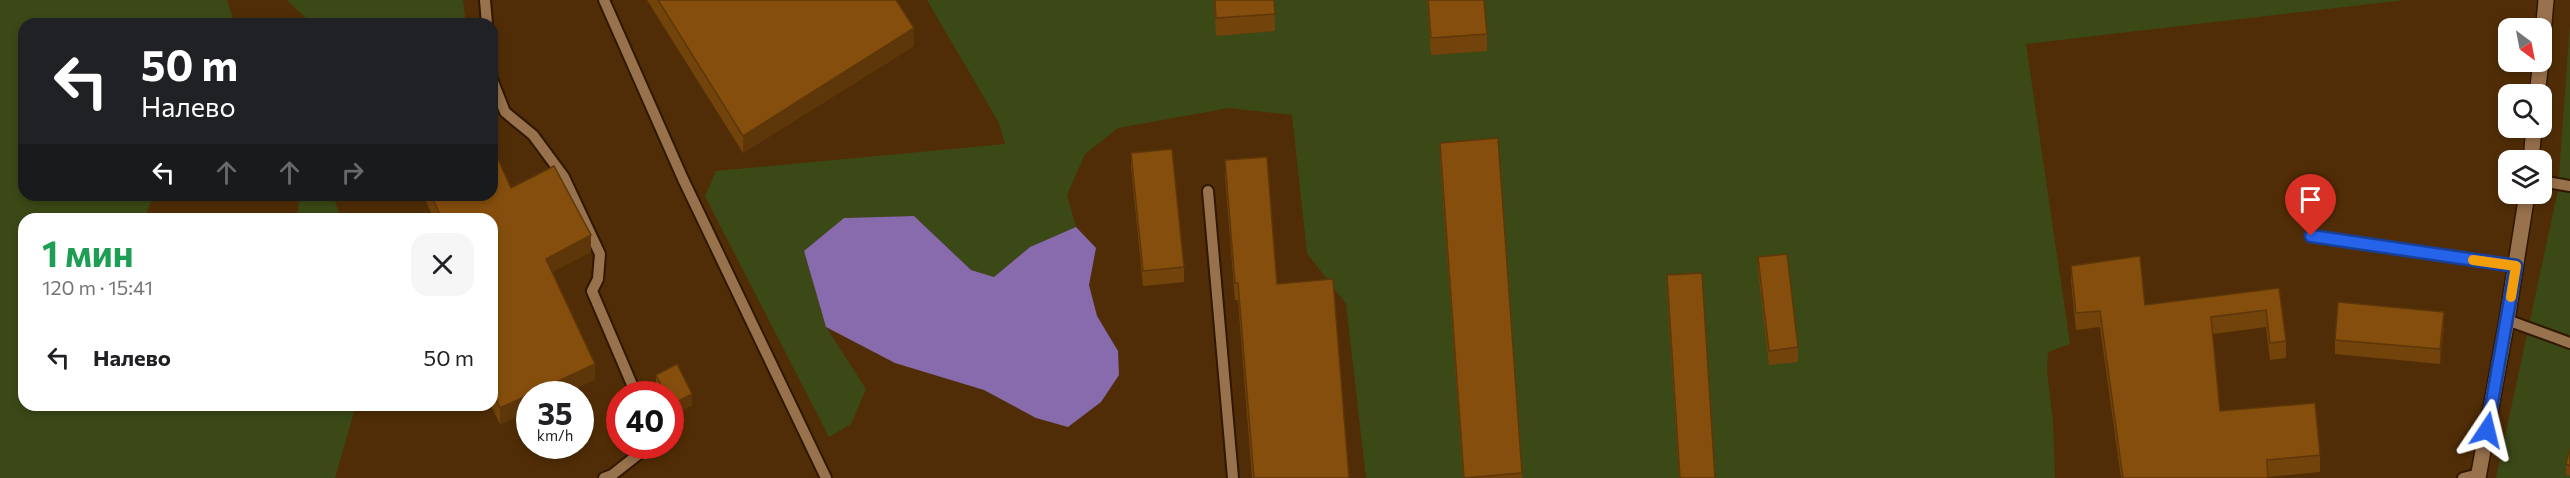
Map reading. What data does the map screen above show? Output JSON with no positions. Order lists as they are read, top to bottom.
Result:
{
  "north": "bottom right",
  "page": {
    "turn": ["50 m", "Налево"],
    "heading": ["1 мин", "120 m · 15:41"],
    "list": [
      {
        "name": "Налево",
        "value": "50 m"
      }
    ],
    "speed": "35 km/h",
    "limit": "40"
  }
}
